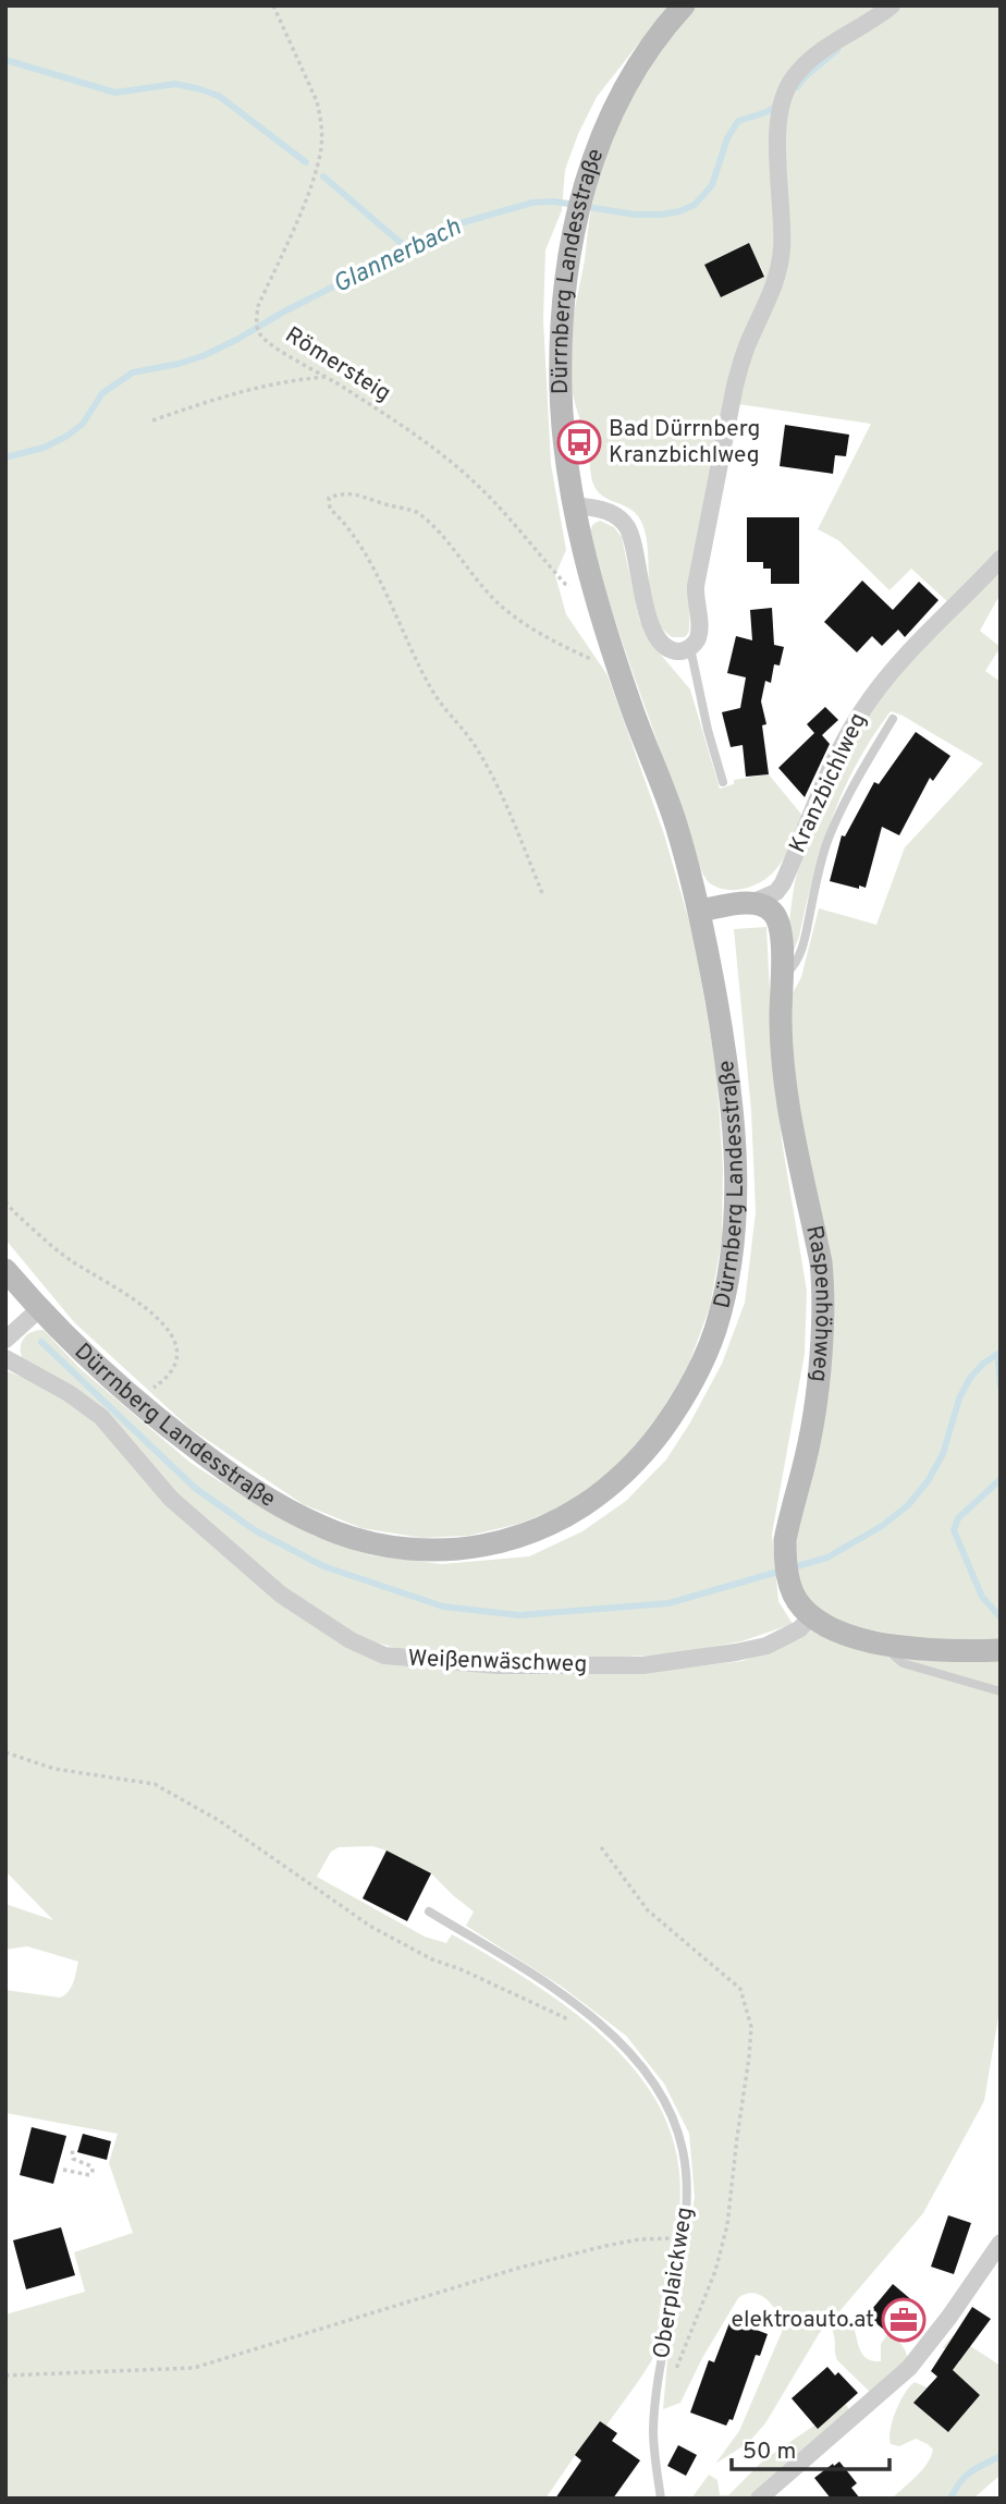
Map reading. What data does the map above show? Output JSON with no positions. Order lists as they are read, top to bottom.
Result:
{
  "streets": {
    "main road": ["Dürrnberg Landesstraße", "Raspenhöhweg"],
    "street": ["Kranzbichlweg", "Weißenwäschweg"],
    "lane": ["Oberplaickweg"],
    "path": ["Römersteig"]
  },
  "crossings": [
    ["Dürrnberg Landesstraße", "Römersteig"],
    ["Raspenhöhweg", "Weißenwäschweg"]
  ],
  "water": ["Glannerbach"],
  "places": {
    "bus stop": ["Bad Dürrnberg Kranzbichlweg"],
    "office": ["elektroauto.at"]
  },
  "scale_bar": "50 m"
}
